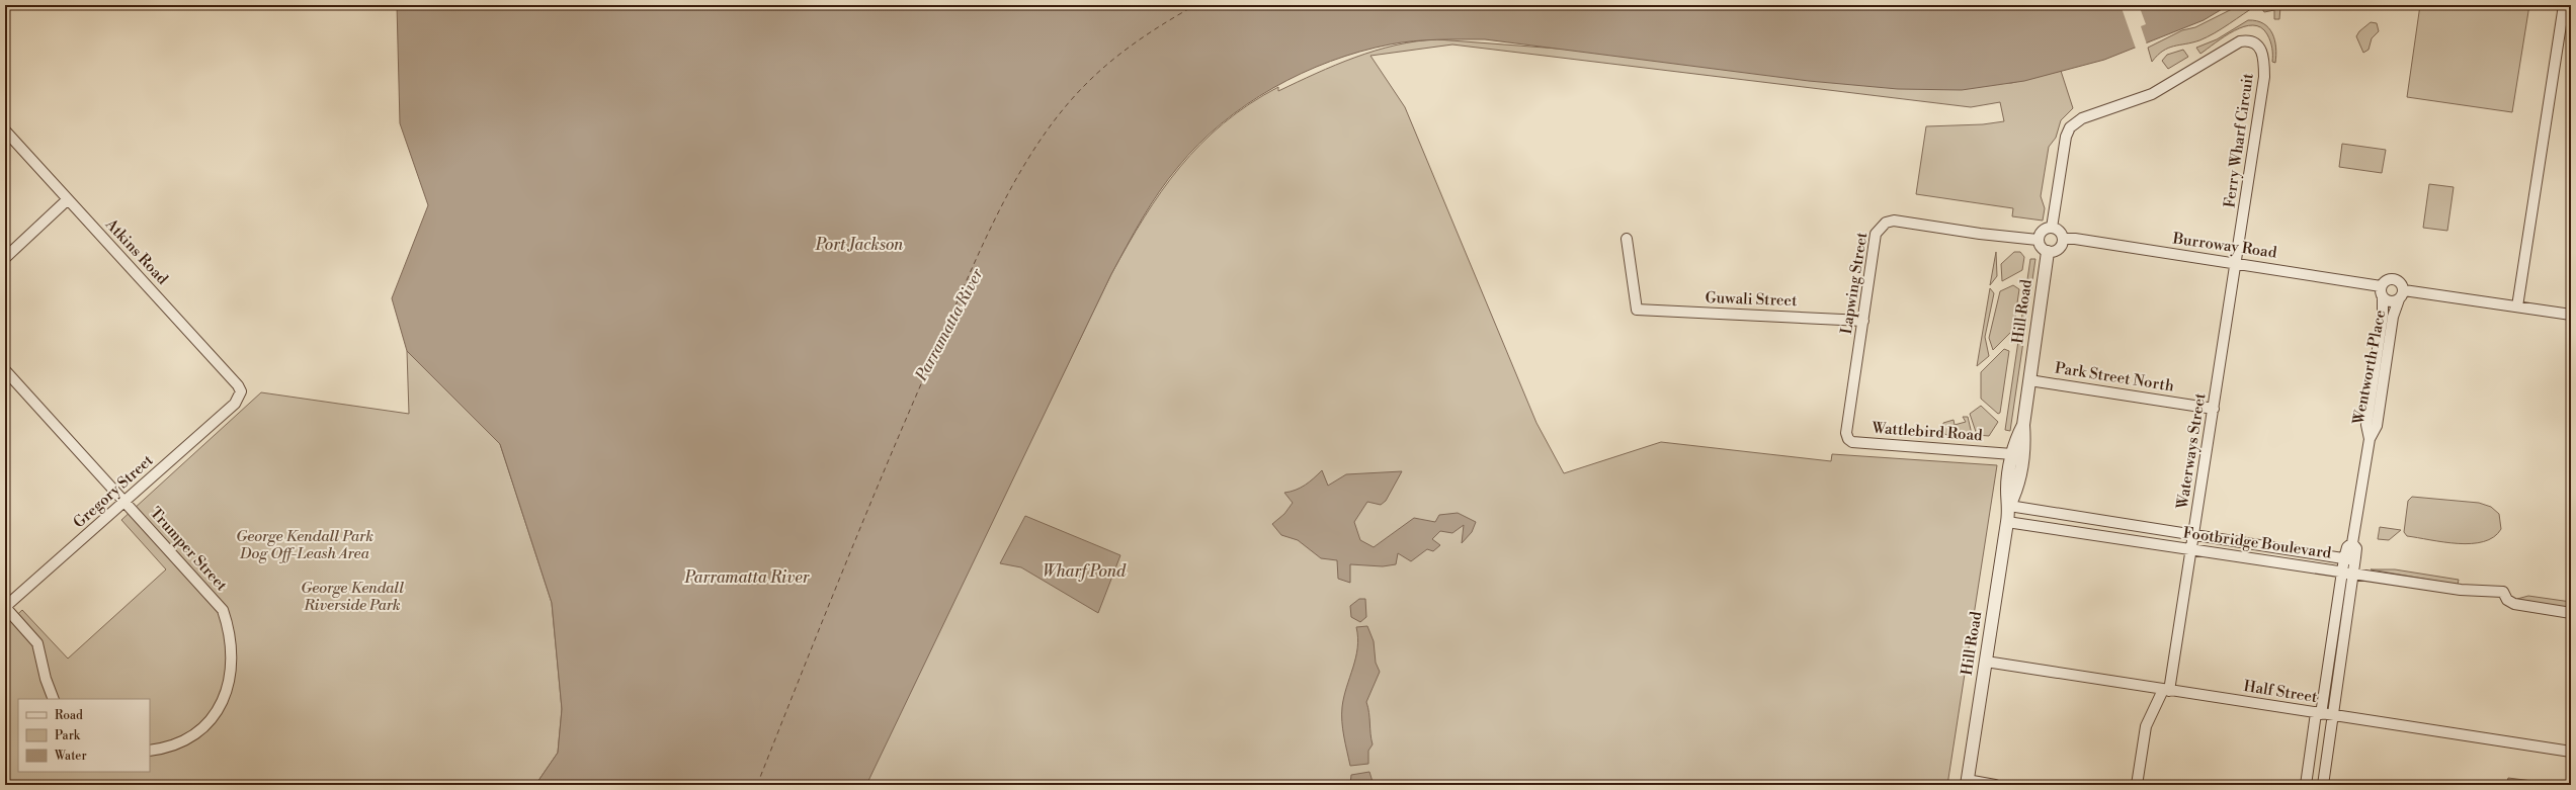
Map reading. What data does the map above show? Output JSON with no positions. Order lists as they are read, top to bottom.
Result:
{
  "streets": {
    "street": [
      "Ferry Wharf Circuit",
      "Burroway Road",
      "Atkins Road",
      "Lapwing Street",
      "Guwali Street",
      "Hill Road",
      "Wentworth Place",
      "Park Street North",
      "Wattlebird Road",
      "Waterways Street",
      "Gregory Street",
      "Footbridge Boulevard",
      "Trumper Street",
      "Half Street"
    ]
  },
  "crossings": [
    ["Ferry Wharf Circuit", "Burroway Road"],
    ["Ferry Wharf Circuit", "Lapwing Street"],
    ["Ferry Wharf Circuit", "Hill Road"],
    ["Ferry Wharf Circuit", "Waterways Street"],
    ["Burroway Road", "Lapwing Street"],
    ["Burroway Road", "Hill Road"],
    ["Burroway Road", "Wentworth Place"],
    ["Burroway Road", "Waterways Street"],
    ["Atkins Road", "Gregory Street"],
    ["Lapwing Street", "Guwali Street"],
    ["Lapwing Street", "Hill Road"],
    ["Lapwing Street", "Wattlebird Road"],
    ["Hill Road", "Park Street North"],
    ["Hill Road", "Wattlebird Road"],
    ["Hill Road", "Footbridge Boulevard"],
    ["Hill Road", "Half Street"],
    ["Wentworth Place", "Footbridge Boulevard"],
    ["Wentworth Place", "Half Street"],
    ["Park Street North", "Waterways Street"],
    ["Waterways Street", "Footbridge Boulevard"],
    ["Waterways Street", "Half Street"],
    ["Gregory Street", "Trumper Street"]
  ],
  "water": ["Port Jackson", "Parramatta River", "Wharf Pond"],
  "parks": ["George Kendall Park Dog Off-Leash Area", "George Kendall Riverside Park"],
  "legend": ["Road", "Park", "Water"]
}
